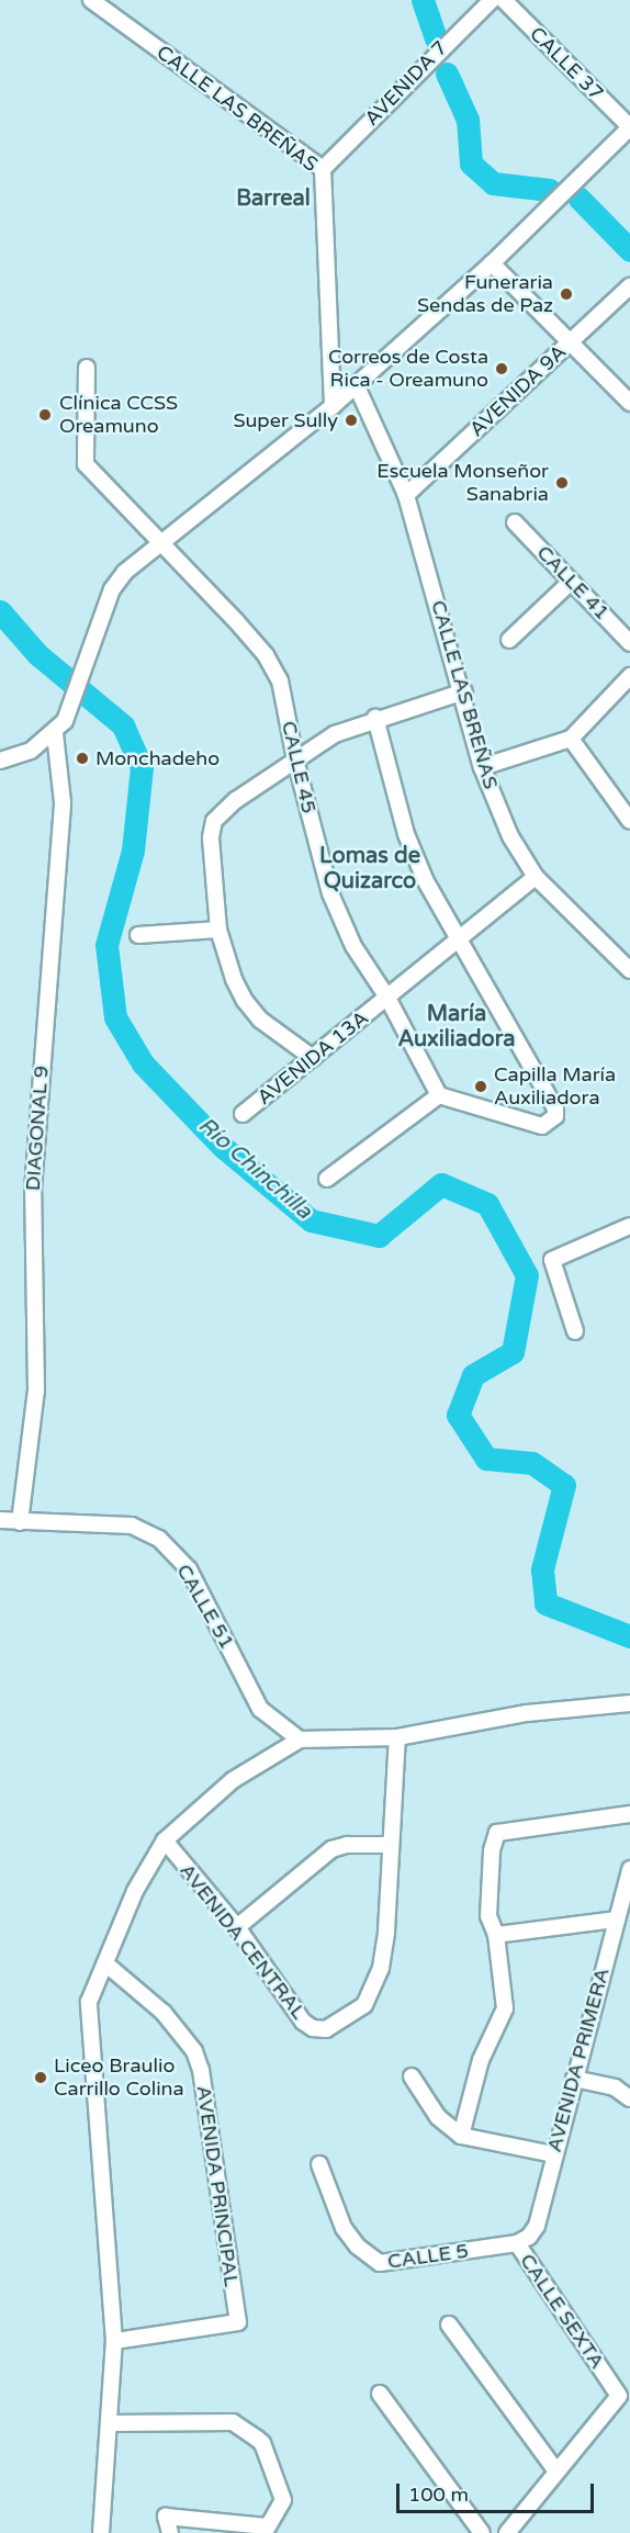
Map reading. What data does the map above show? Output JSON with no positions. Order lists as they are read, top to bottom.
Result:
{
  "streets": {
    "street": [
      "CALLE 37",
      "AVENIDA 7",
      "CALLE LAS BREÑAS",
      "AVENIDA 9A",
      "CALLE 41",
      "CALLE 45",
      "AVENIDA 13A",
      "DIAGONAL 9",
      "CALLE 51",
      "AVENIDA CENTRAL",
      "AVENIDA PRIMERA",
      "AVENIDA PRINCIPAL",
      "CALLE 5",
      "CALLE SEXTA"
    ]
  },
  "crossings": [
    ["AVENIDA 7", "CALLE LAS BREÑAS"],
    ["CALLE LAS BREÑAS", "AVENIDA 9A"],
    ["CALLE LAS BREÑAS", "AVENIDA 13A"],
    ["CALLE 45", "AVENIDA 13A"],
    ["DIAGONAL 9", "CALLE 51"],
    ["AVENIDA PRIMERA", "CALLE 5"],
    ["AVENIDA PRIMERA", "CALLE SEXTA"],
    ["CALLE 5", "CALLE SEXTA"]
  ],
  "districts": ["Barreal", "Lomas de Quizarco", "María Auxiliadora"],
  "water": ["Río Chinchilla"],
  "places": [
    "Funeraria Sendas de Paz",
    "Correos de Costa Rica - Oreamuno",
    "Clínica CCSS Oreamuno",
    "Super Sully",
    "Escuela Monseñor Sanabria",
    "Monchadeho",
    "Capilla María Auxiliadora",
    "Liceo Braulio Carrillo Colina"
  ],
  "scale_bar": "100 m"
}
